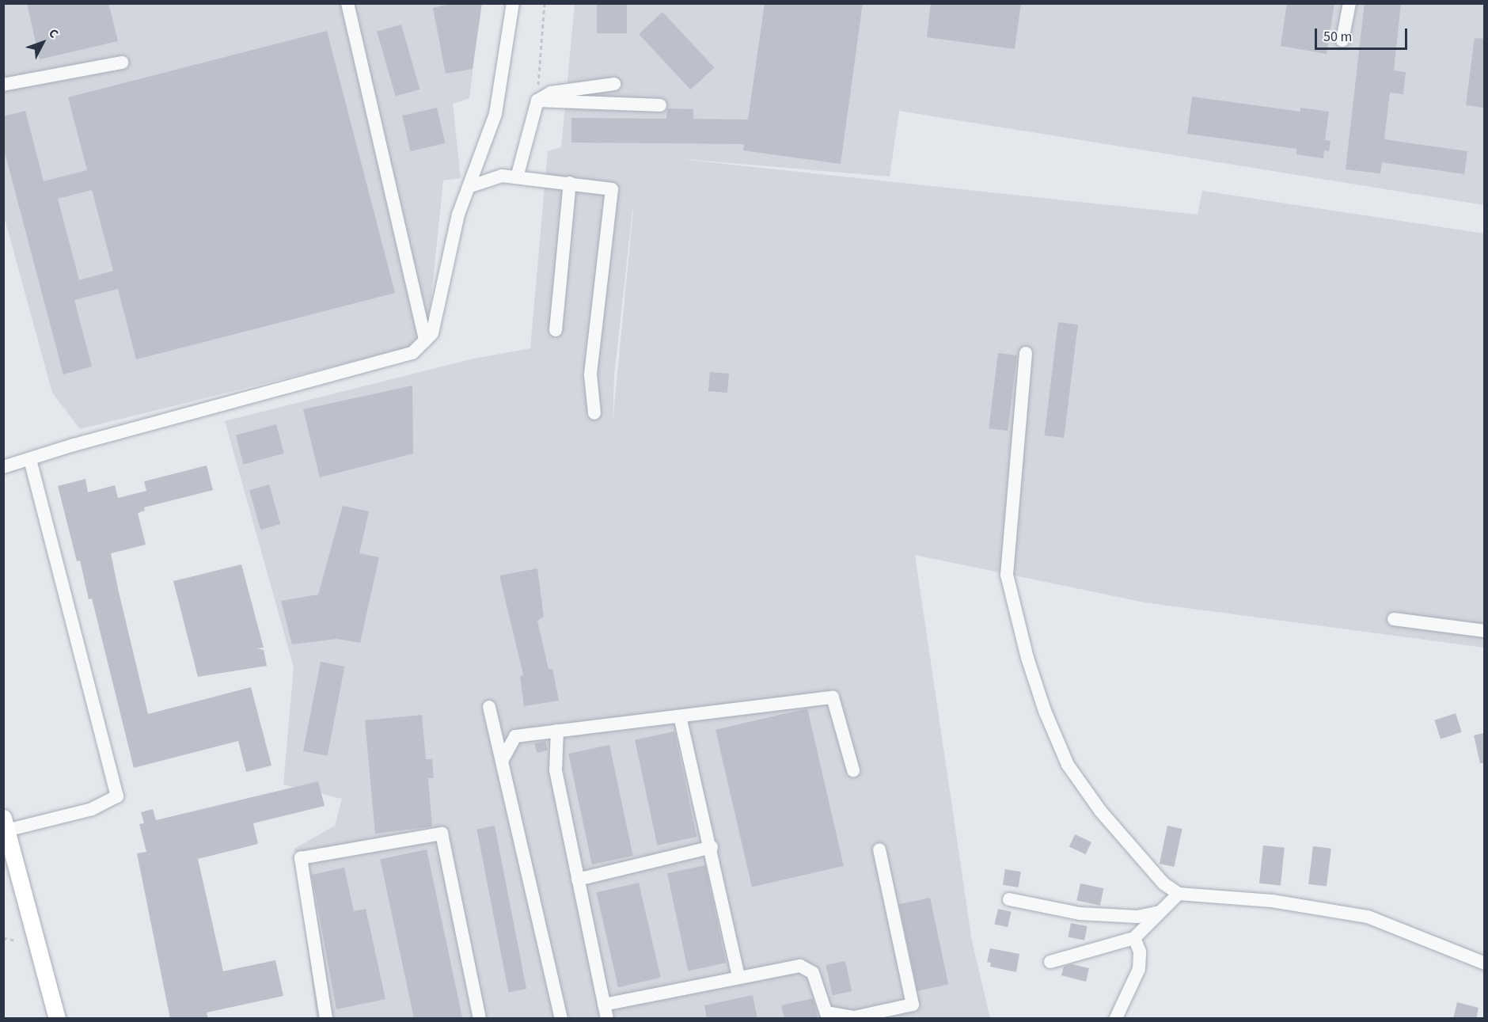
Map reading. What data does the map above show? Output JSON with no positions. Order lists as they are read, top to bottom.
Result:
{
  "scale_bar": "50 m",
  "north": "top right"
}
